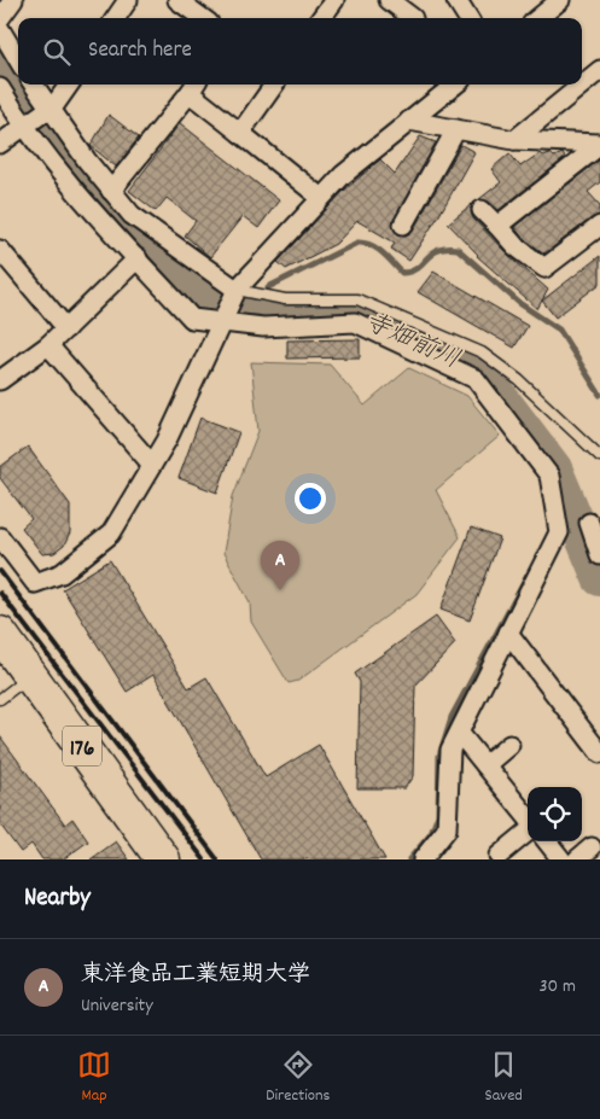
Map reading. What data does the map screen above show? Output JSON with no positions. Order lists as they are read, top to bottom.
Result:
{
  "streets": {
    "highway": ["176"]
  },
  "water": ["寺畑前川"],
  "page": {
    "search": "Search here",
    "pins": "A",
    "heading": "Nearby",
    "list": [
      {
        "mark": "A",
        "name": "東洋食品工業短期大学",
        "note": "University",
        "value": "30 m"
      }
    ],
    "nav": ["Map", "Directions", "Saved"]
  }
}
